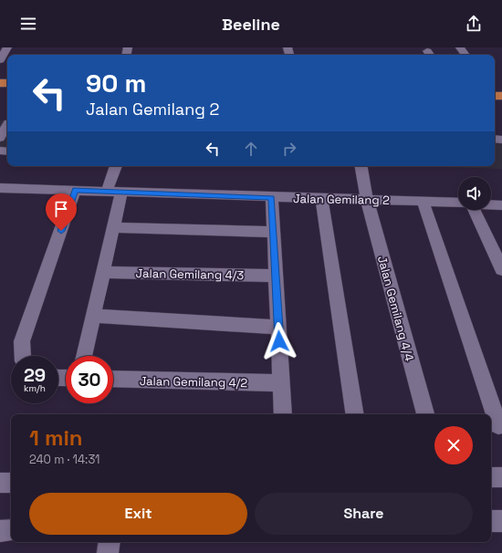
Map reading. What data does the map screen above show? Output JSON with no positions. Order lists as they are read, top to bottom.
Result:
{
  "streets": {
    "street": [
      "Jalan Gemilang 2",
      "Jalan Gemilang 4/3",
      "Jalan Gemilang 4/4",
      "Jalan Gemilang 4/2"
    ]
  },
  "crossings": [
    ["Jalan Gemilang 2", "Jalan Gemilang 4/4"]
  ],
  "page": {
    "header": "Beeline",
    "turn": ["90 m", "Jalan Gemilang 2"],
    "speed": "29 km/h",
    "limit": "30",
    "heading": ["1 min", "240 m · 14:31"],
    "buttons": ["Exit", "Share"]
  }
}
